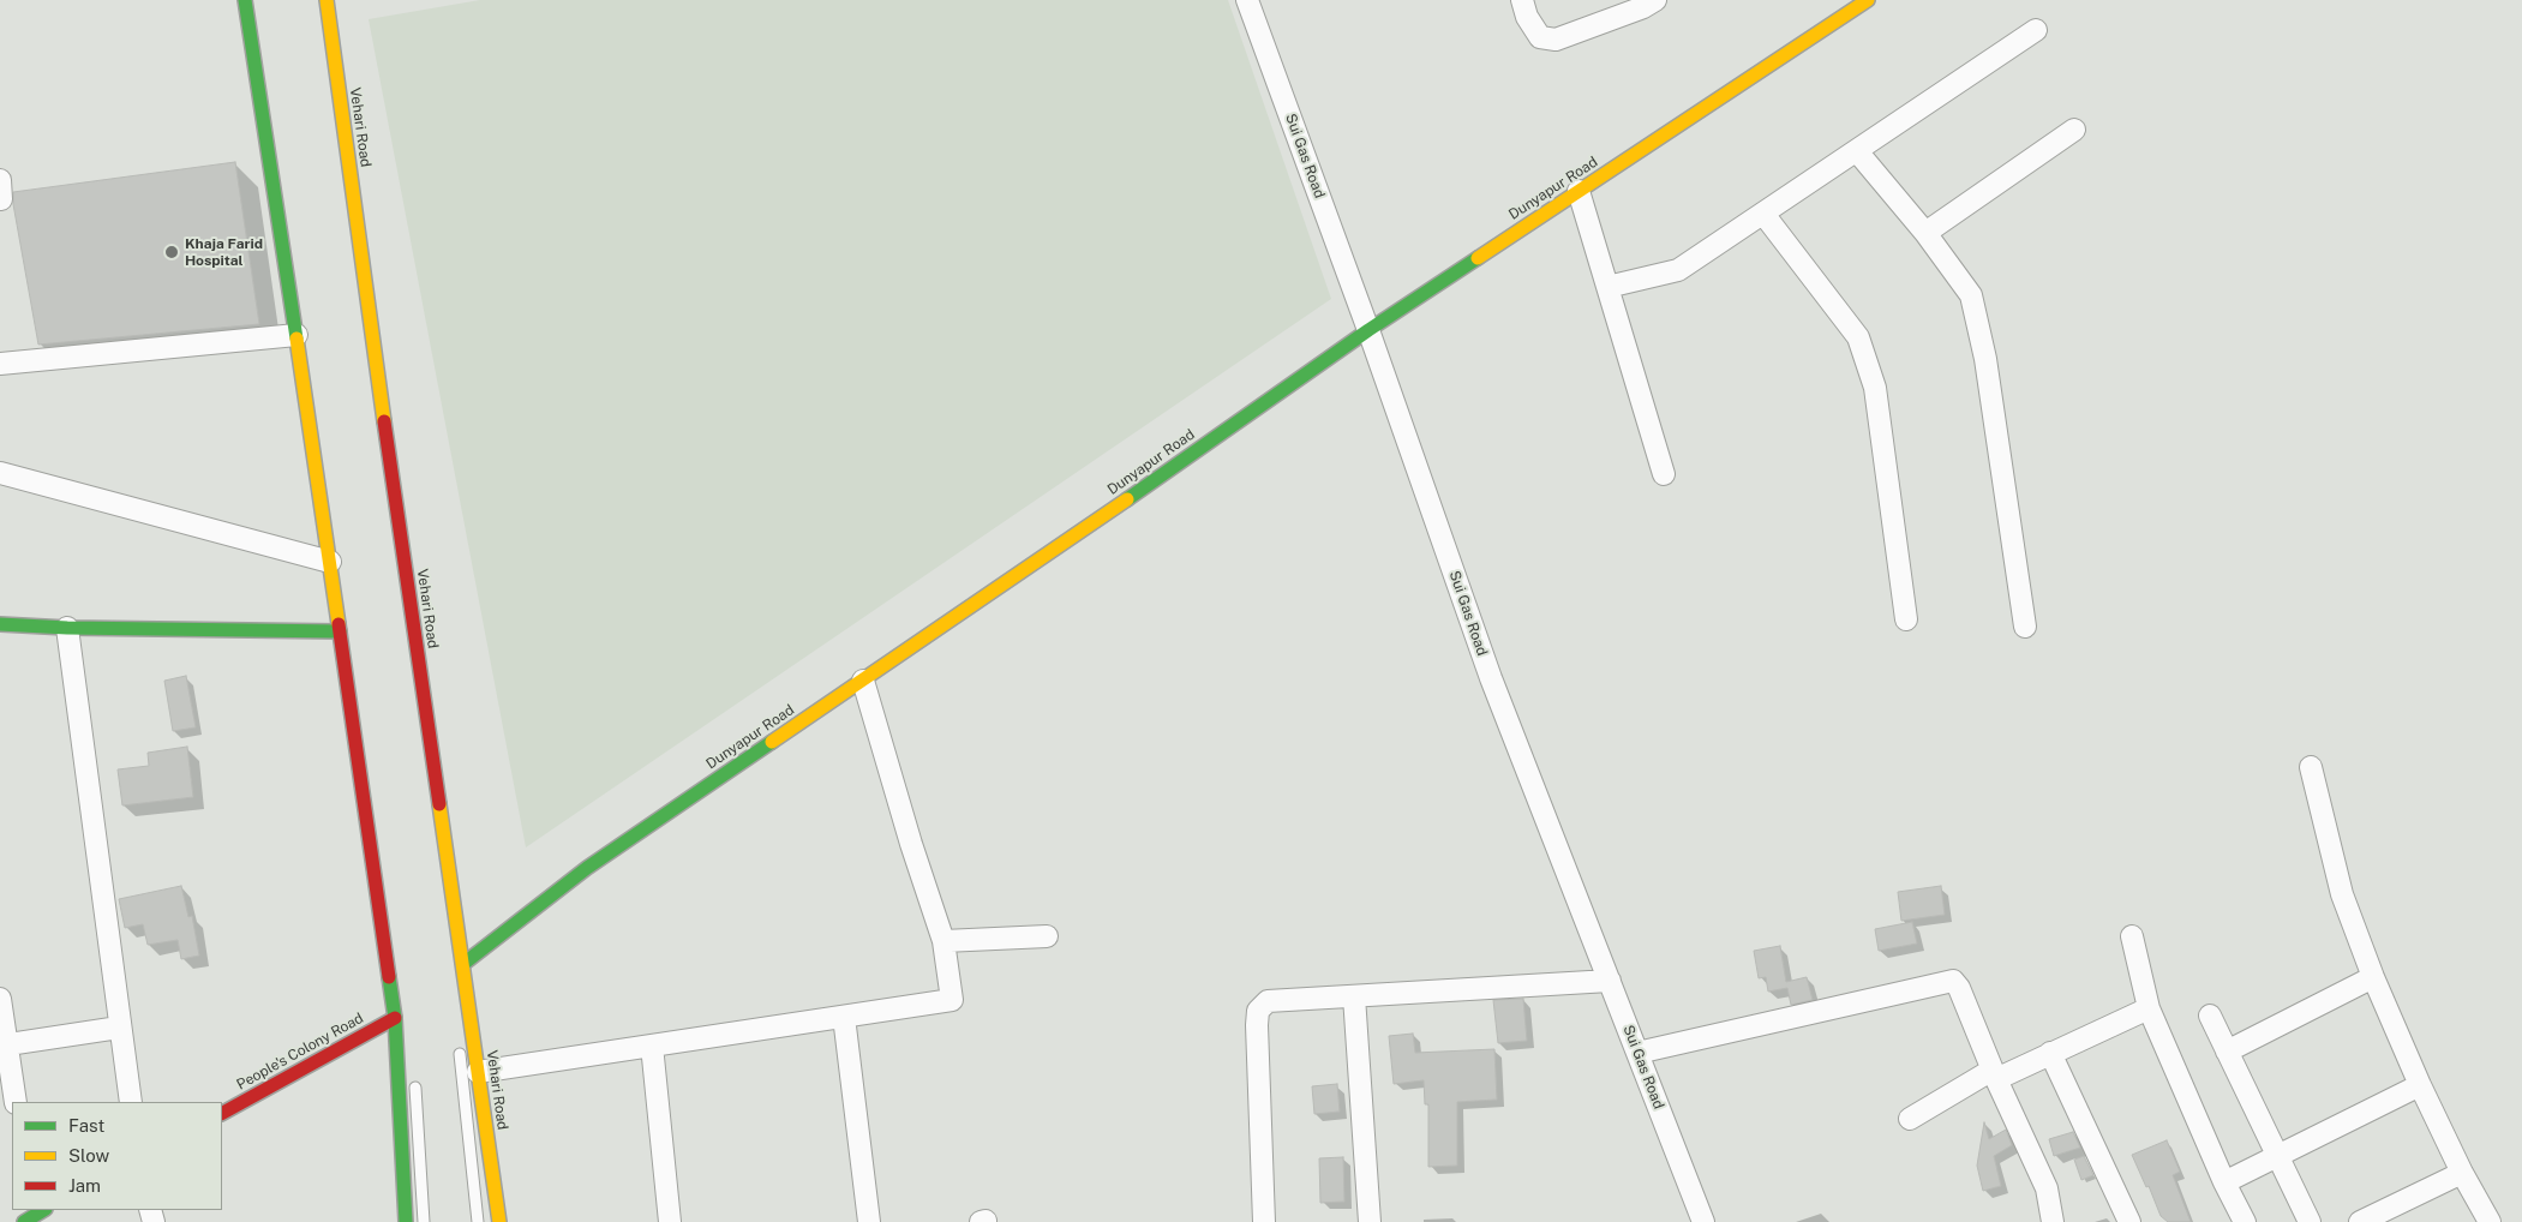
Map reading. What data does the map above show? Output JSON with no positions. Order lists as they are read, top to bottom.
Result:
{
  "streets": {
    "main road": ["Vehari Road", "Dunyapur Road", "People's Colony Road"],
    "street": ["Sui Gas Road"]
  },
  "crossings": [
    ["Vehari Road", "Dunyapur Road"],
    ["Sui Gas Road", "Dunyapur Road"]
  ],
  "places": ["Khaja Farid Hospital"],
  "legend": ["Fast", "Slow", "Jam"]
}
